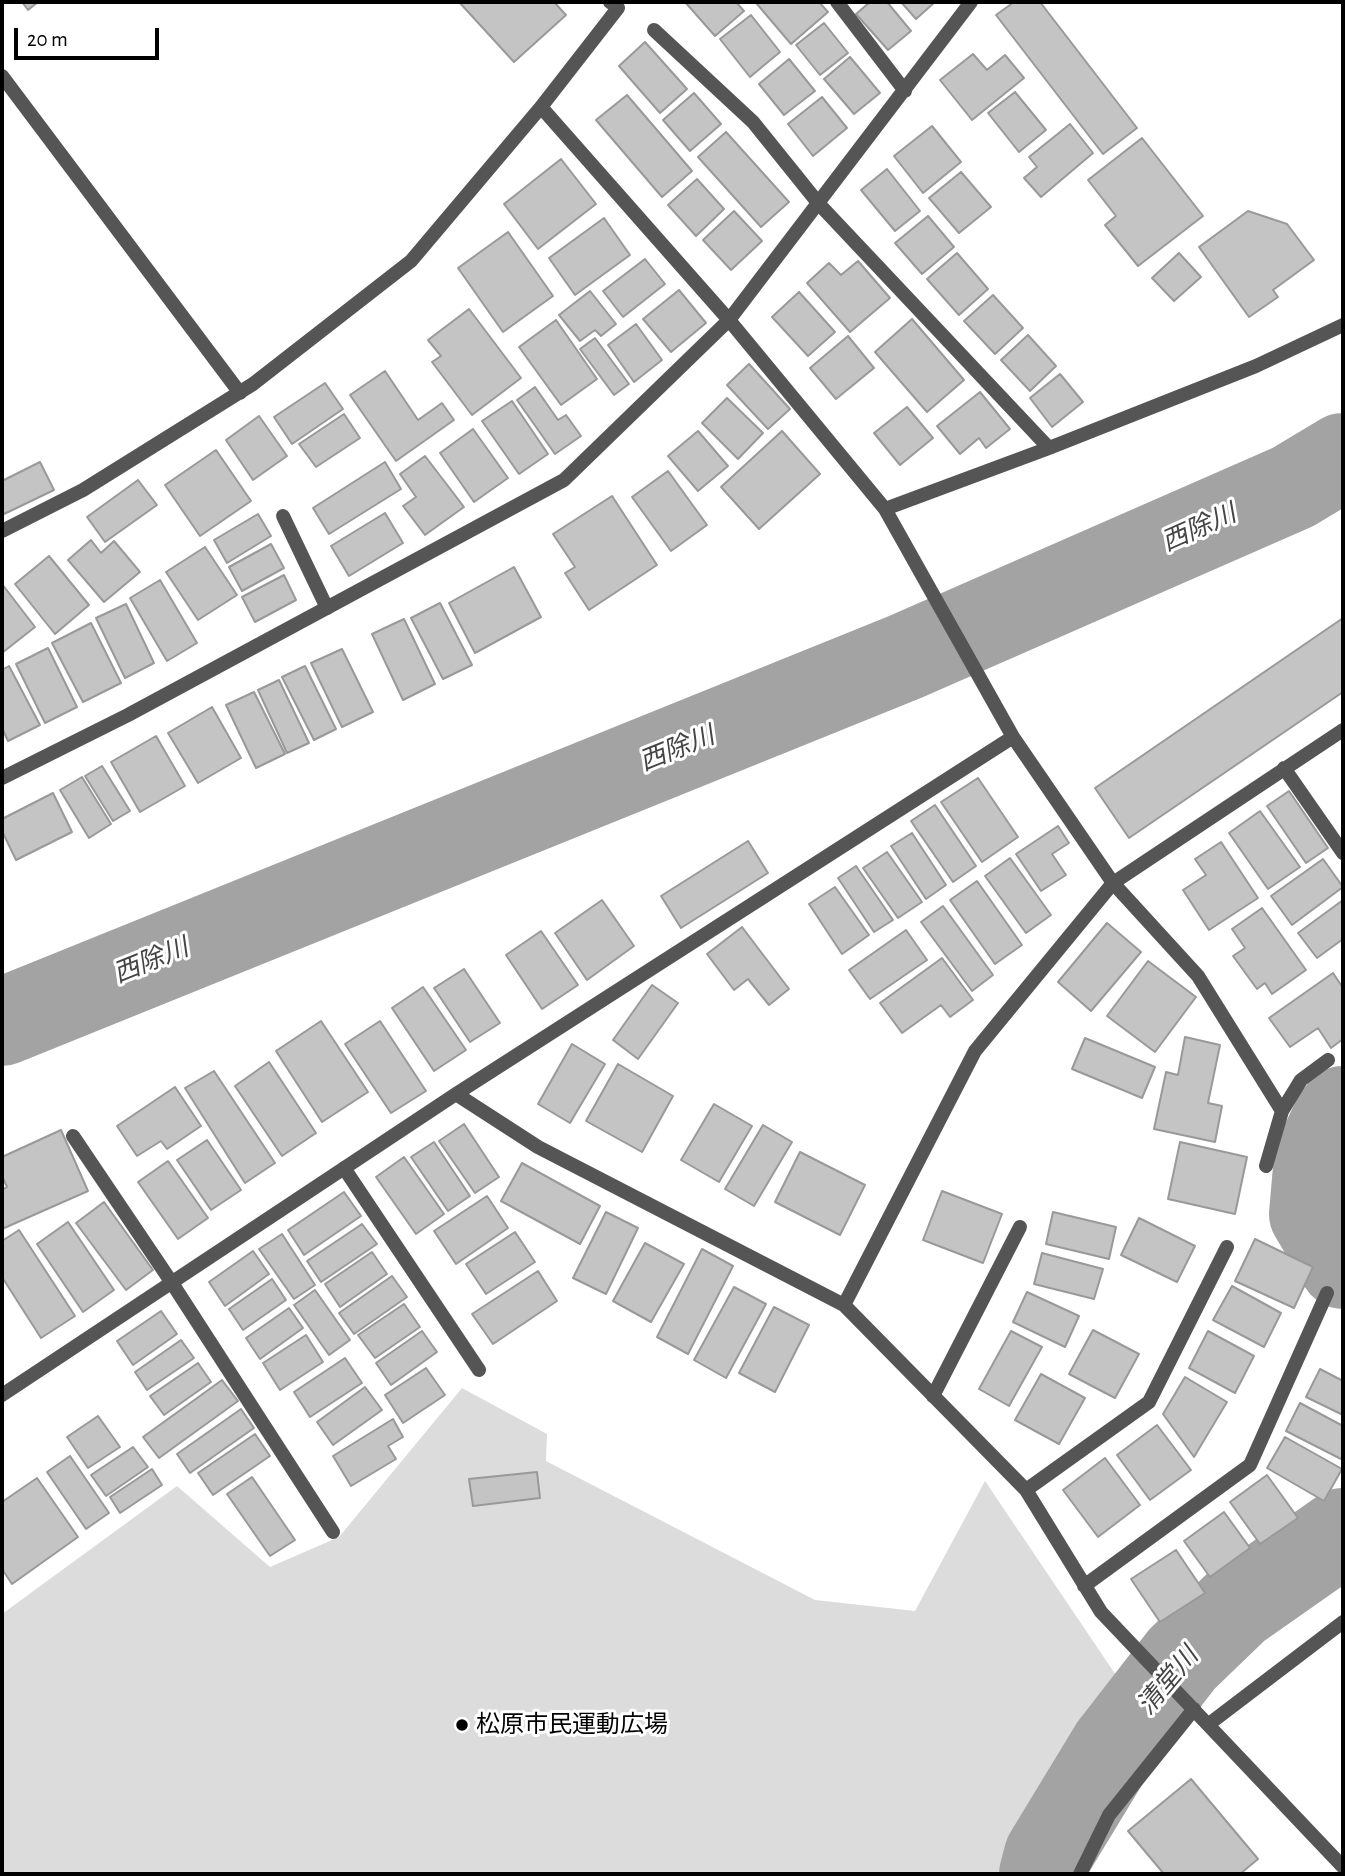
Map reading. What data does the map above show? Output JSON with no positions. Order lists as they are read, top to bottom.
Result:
{
  "water": ["西除川", "清堂川"],
  "places": ["松原市民運動広場"],
  "scale_bar": "20 m"
}
